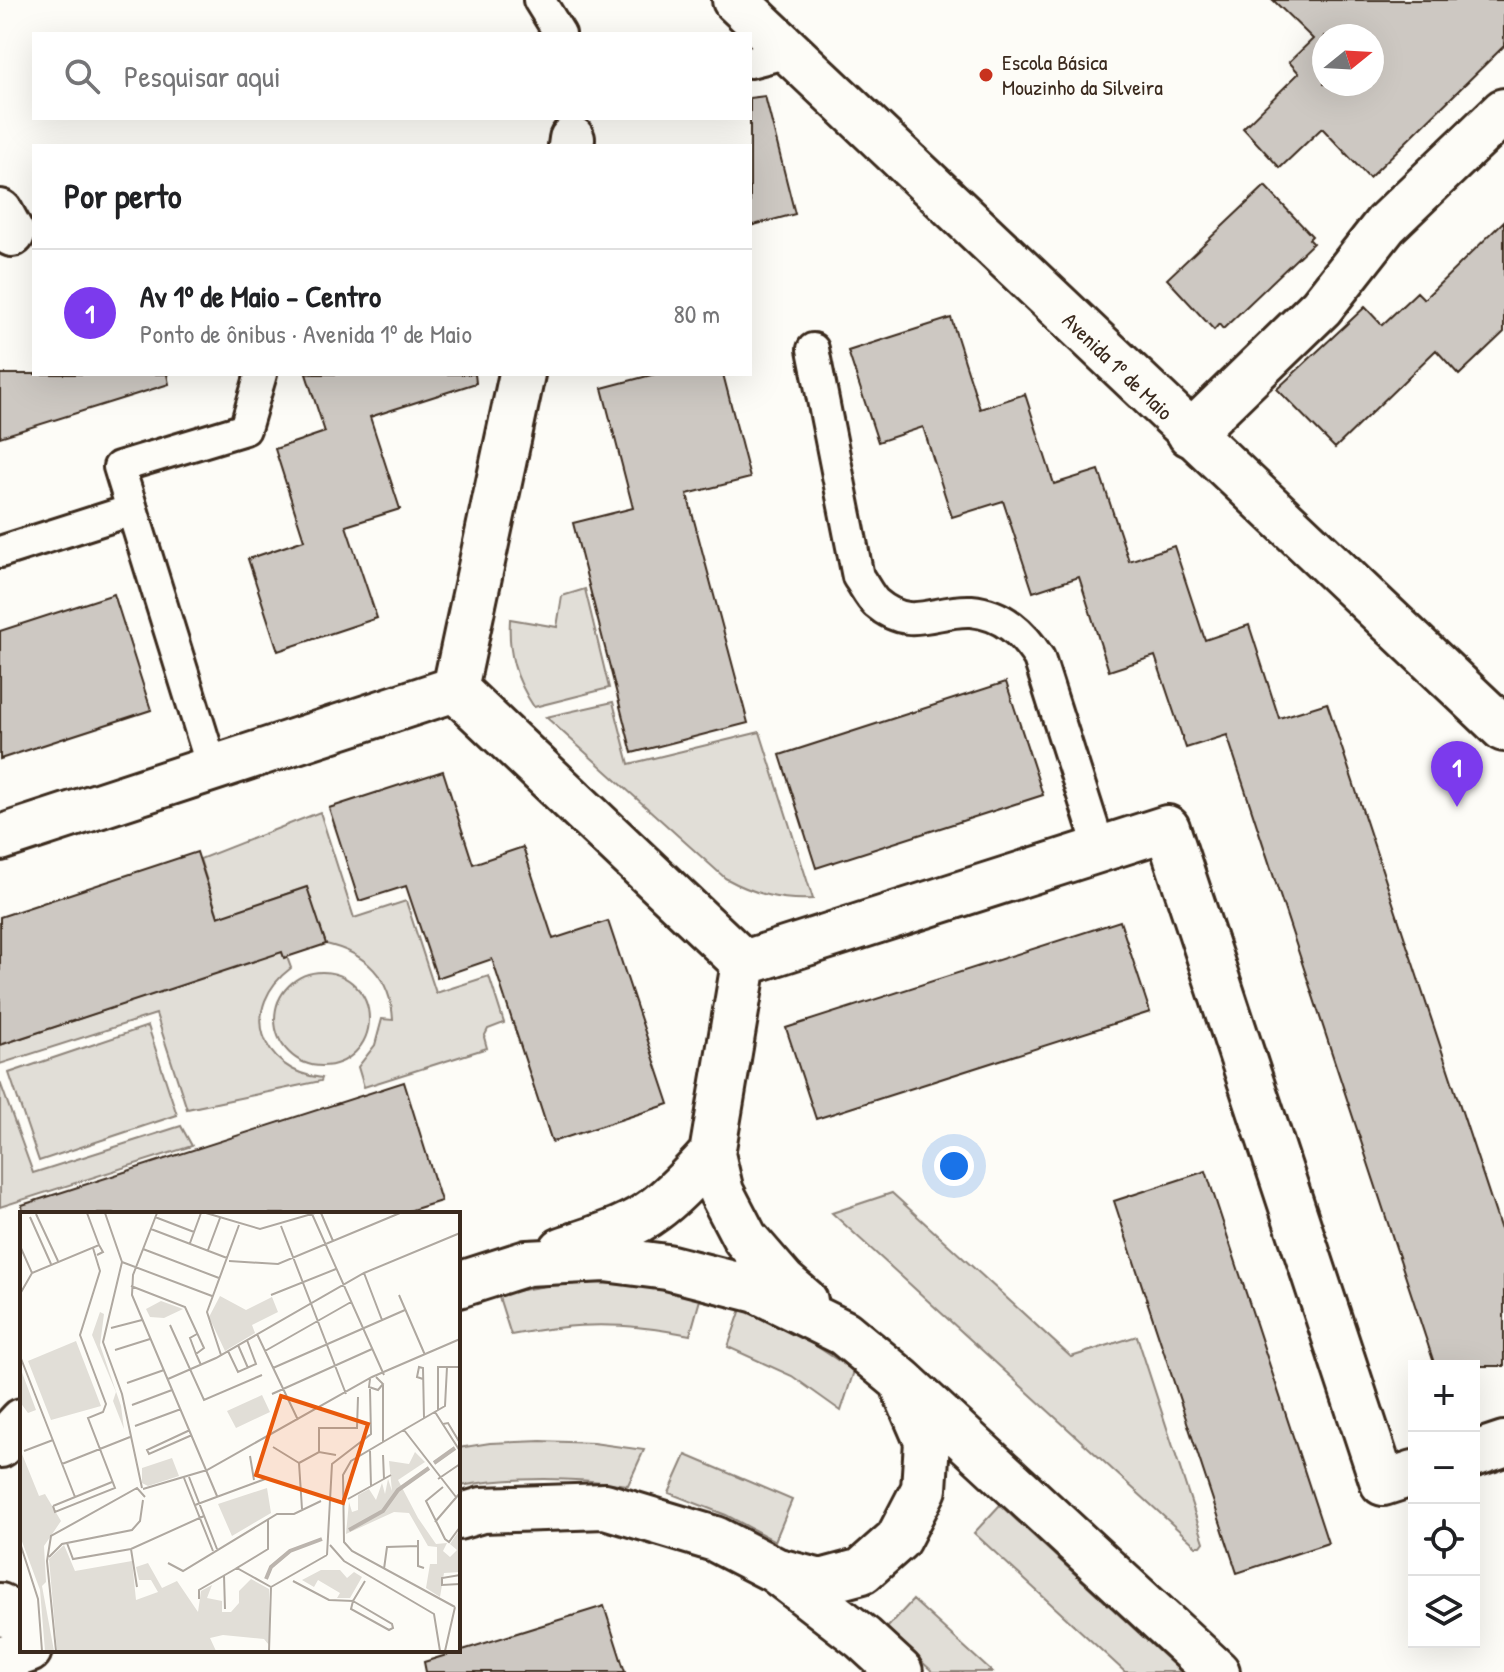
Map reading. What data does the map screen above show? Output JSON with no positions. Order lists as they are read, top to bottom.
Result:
{
  "streets": {
    "street": ["Avenida 1º de Maio"]
  },
  "places": ["Escola Básica Mouzinho da Silveira"],
  "north": "right",
  "page": {
    "search": "Pesquisar aqui",
    "heading": "Por perto",
    "list": [
      {
        "mark": "1",
        "name": "Av 1º de Maio - Centro",
        "note": "Ponto de ônibus · Avenida 1º de Maio",
        "value": "80 m"
      }
    ],
    "pins": "1",
    "map_buttons": ["+", "−"]
  }
}
